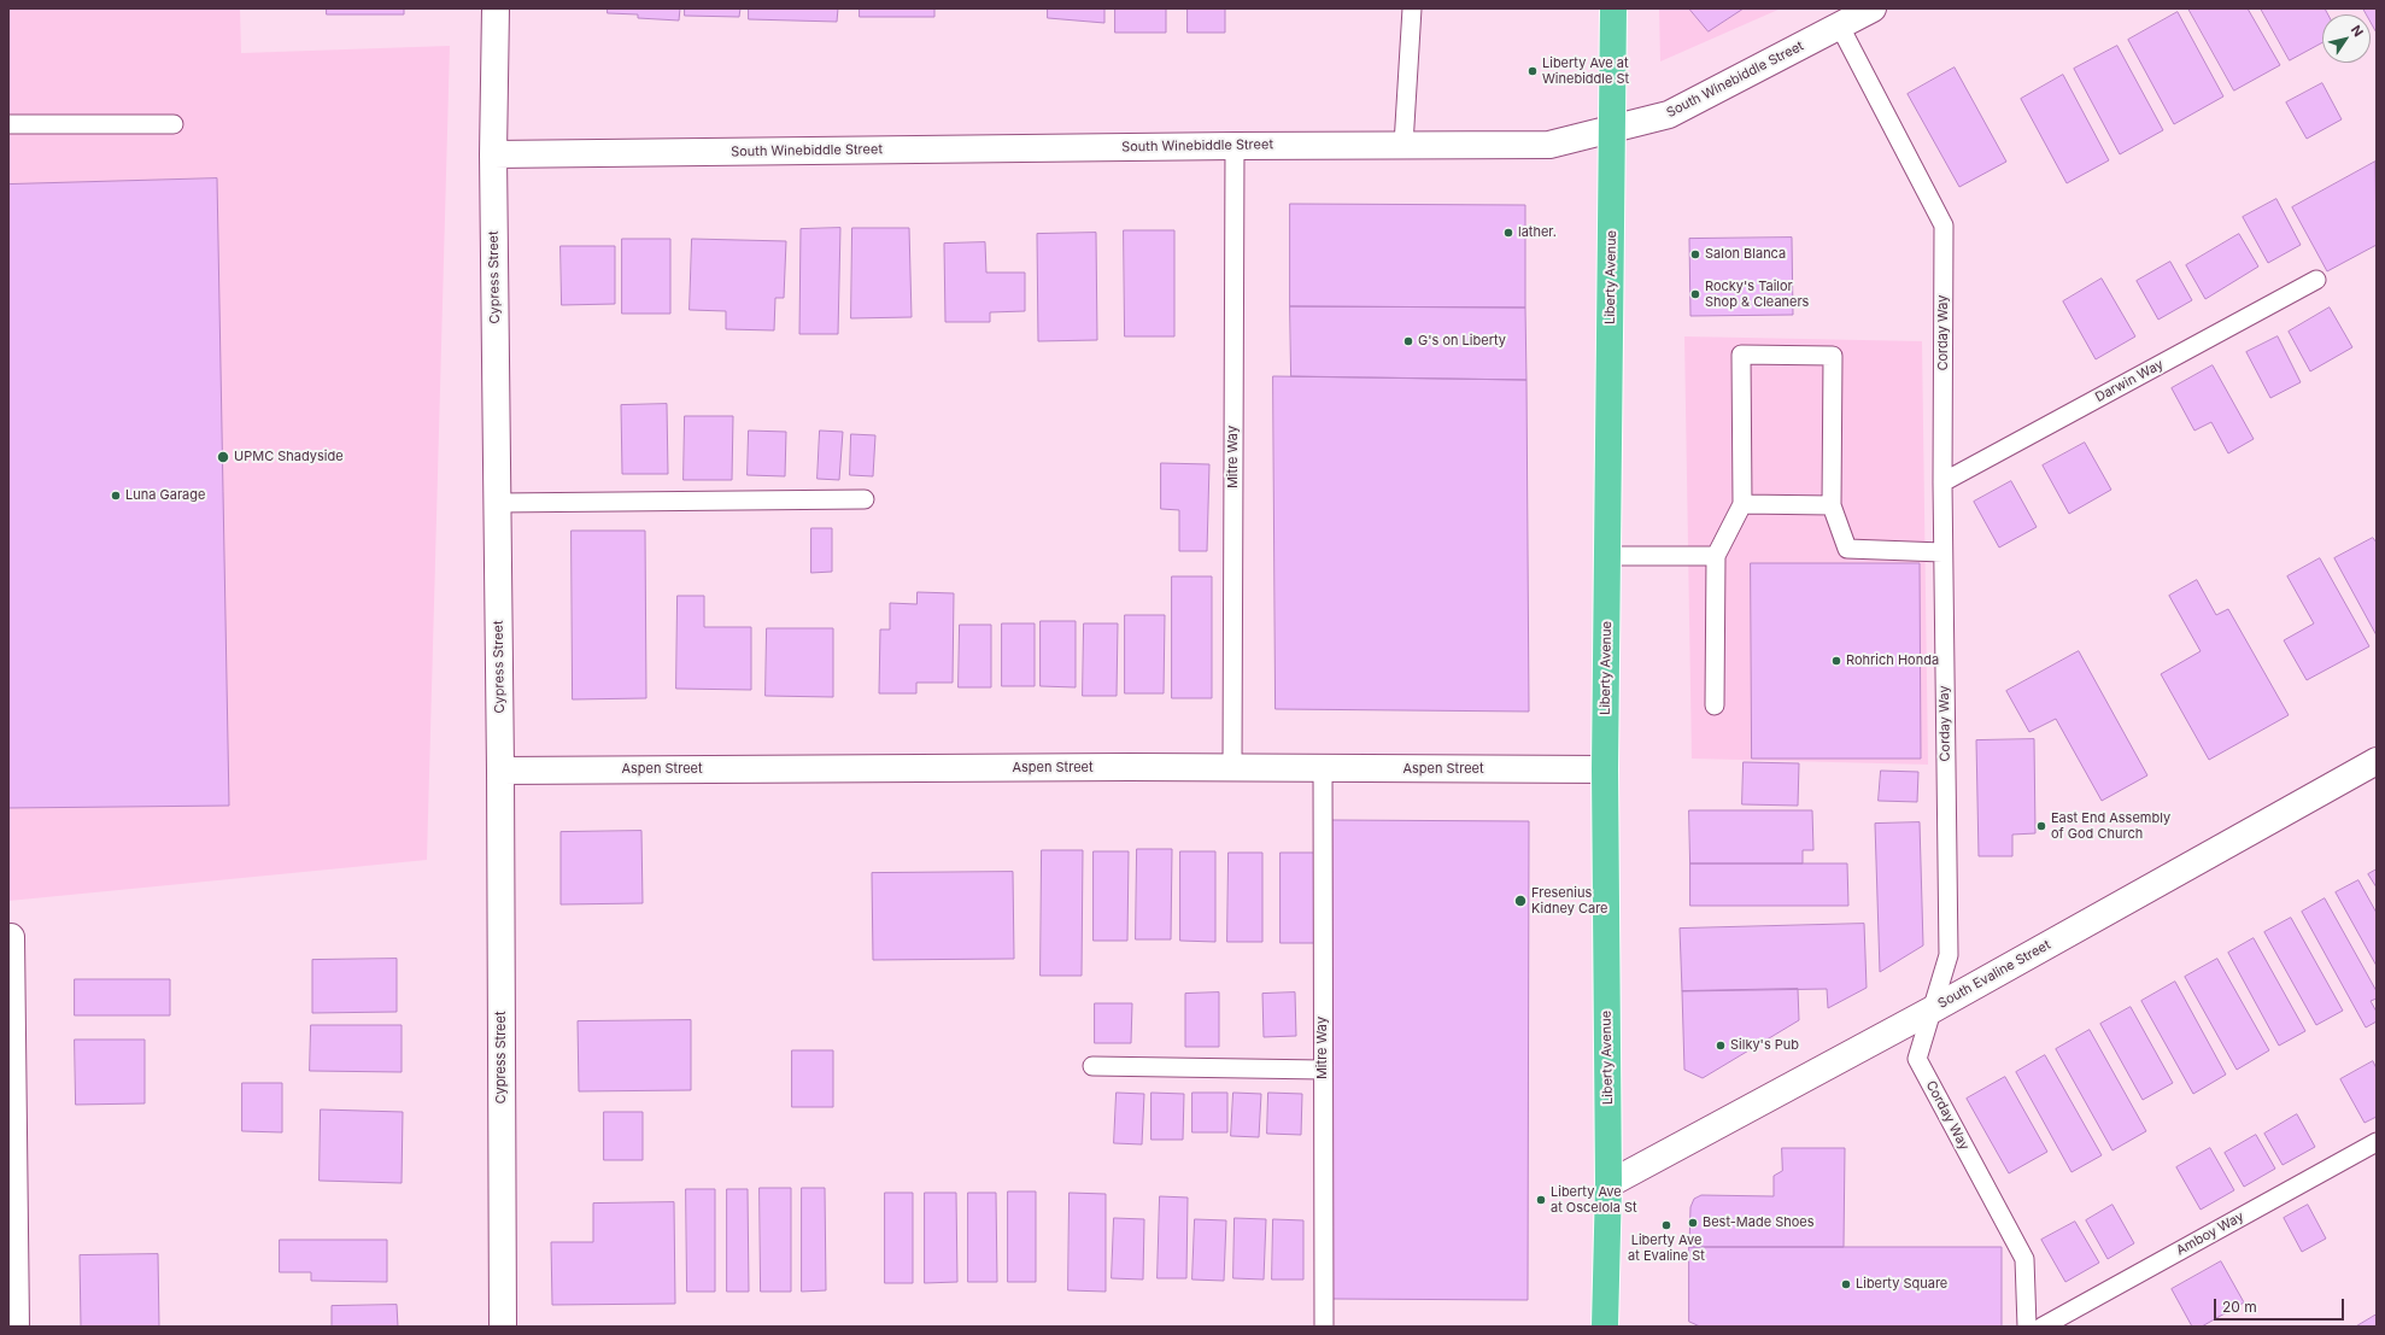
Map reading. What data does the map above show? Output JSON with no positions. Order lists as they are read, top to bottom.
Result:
{
  "streets": {
    "main road": ["Liberty Avenue"],
    "street": [
      "South Winebiddle Street",
      "Cypress Street",
      "Aspen Street",
      "South Evaline Street"
    ],
    "lane": [
      "Corday Way",
      "Darwin Way",
      "Mitre Way",
      "Amboy Way"
    ]
  },
  "crossings": [
    ["South Winebiddle Street", "Cypress Street"],
    ["South Winebiddle Street", "Liberty Avenue"],
    ["South Winebiddle Street", "Corday Way"],
    ["South Winebiddle Street", "Mitre Way"],
    ["Cypress Street", "Aspen Street"],
    ["Liberty Avenue", "Aspen Street"],
    ["Liberty Avenue", "South Evaline Street"],
    ["Corday Way", "Darwin Way"],
    ["Corday Way", "South Evaline Street"],
    ["Mitre Way", "Aspen Street"]
  ],
  "places": [
    "Liberty Ave at Winebiddle St",
    "lather.",
    "Salon Blanca",
    "Rocky's Tailor Shop & Cleaners",
    "G's on Liberty",
    "UPMC Shadyside",
    "Luna Garage",
    "Rohrich Honda",
    "East End Assembly of God Church",
    "Fresenius Kidney Care",
    "Silky's Pub",
    "Liberty Ave at Oscelola St",
    "Best-Made Shoes",
    "Liberty Ave at Evaline St",
    "Liberty Square"
  ],
  "scale_bar": "20 m",
  "north": "top right"
}
